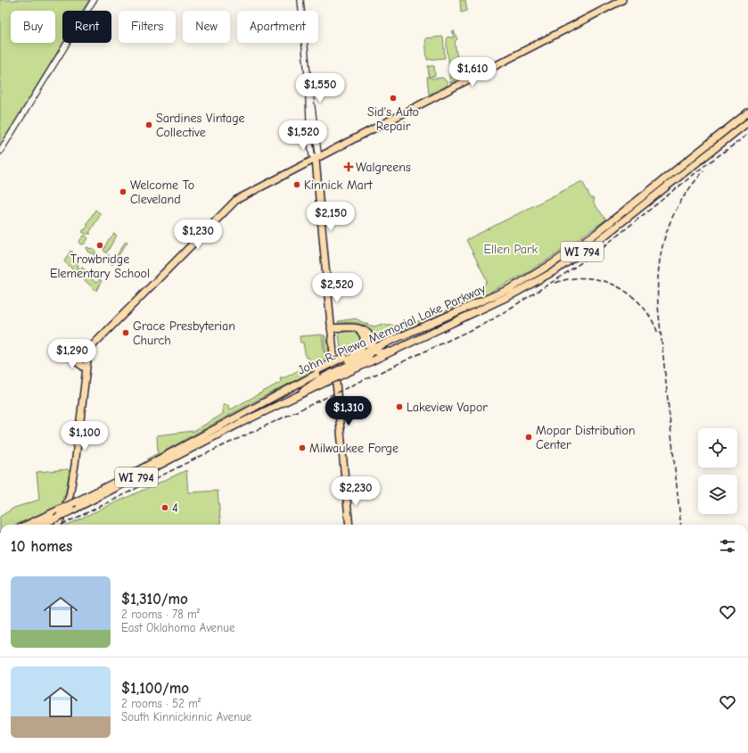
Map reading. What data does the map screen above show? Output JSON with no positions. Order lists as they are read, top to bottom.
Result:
{
  "streets": {
    "main road": ["WI 794", "John R. Plewa Memorial Lake Parkway"]
  },
  "crossings": [
    ["WI 794", "John R. Plewa Memorial Lake Parkway"]
  ],
  "parks": ["Ellen Park"],
  "places": {
    "other": [
      "Sid's Auto Repair",
      "Sardines Vintage Collective",
      "Kinnick Mart",
      "Welcome To Cleveland",
      "Trowbridge Elementary School",
      "Grace Presbyterian Church",
      "Lakeview Vapor",
      "Mopar Distribution Center",
      "Milwaukee Forge",
      "4"
    ],
    "health": ["Walgreens"]
  },
  "page": {
    "chip": [
      "Buy",
      "Rent",
      "Filters",
      "New",
      "Apartment"
    ],
    "price": [
      "$1,610",
      "$1,550",
      "$1,520",
      "$2,150",
      "$1,230",
      "$2,520",
      "$1,290",
      "$1,310",
      "$1,100",
      "$2,230"
    ],
    "heading": "10 homes",
    "list": [
      {
        "name": "$1,310/mo",
        "note": "2 rooms · 78 m² · East Oklahoma Avenue"
      },
      {
        "name": "$1,100/mo",
        "note": "2 rooms · 52 m² · South Kinnickinnic Avenue"
      }
    ]
  }
}
